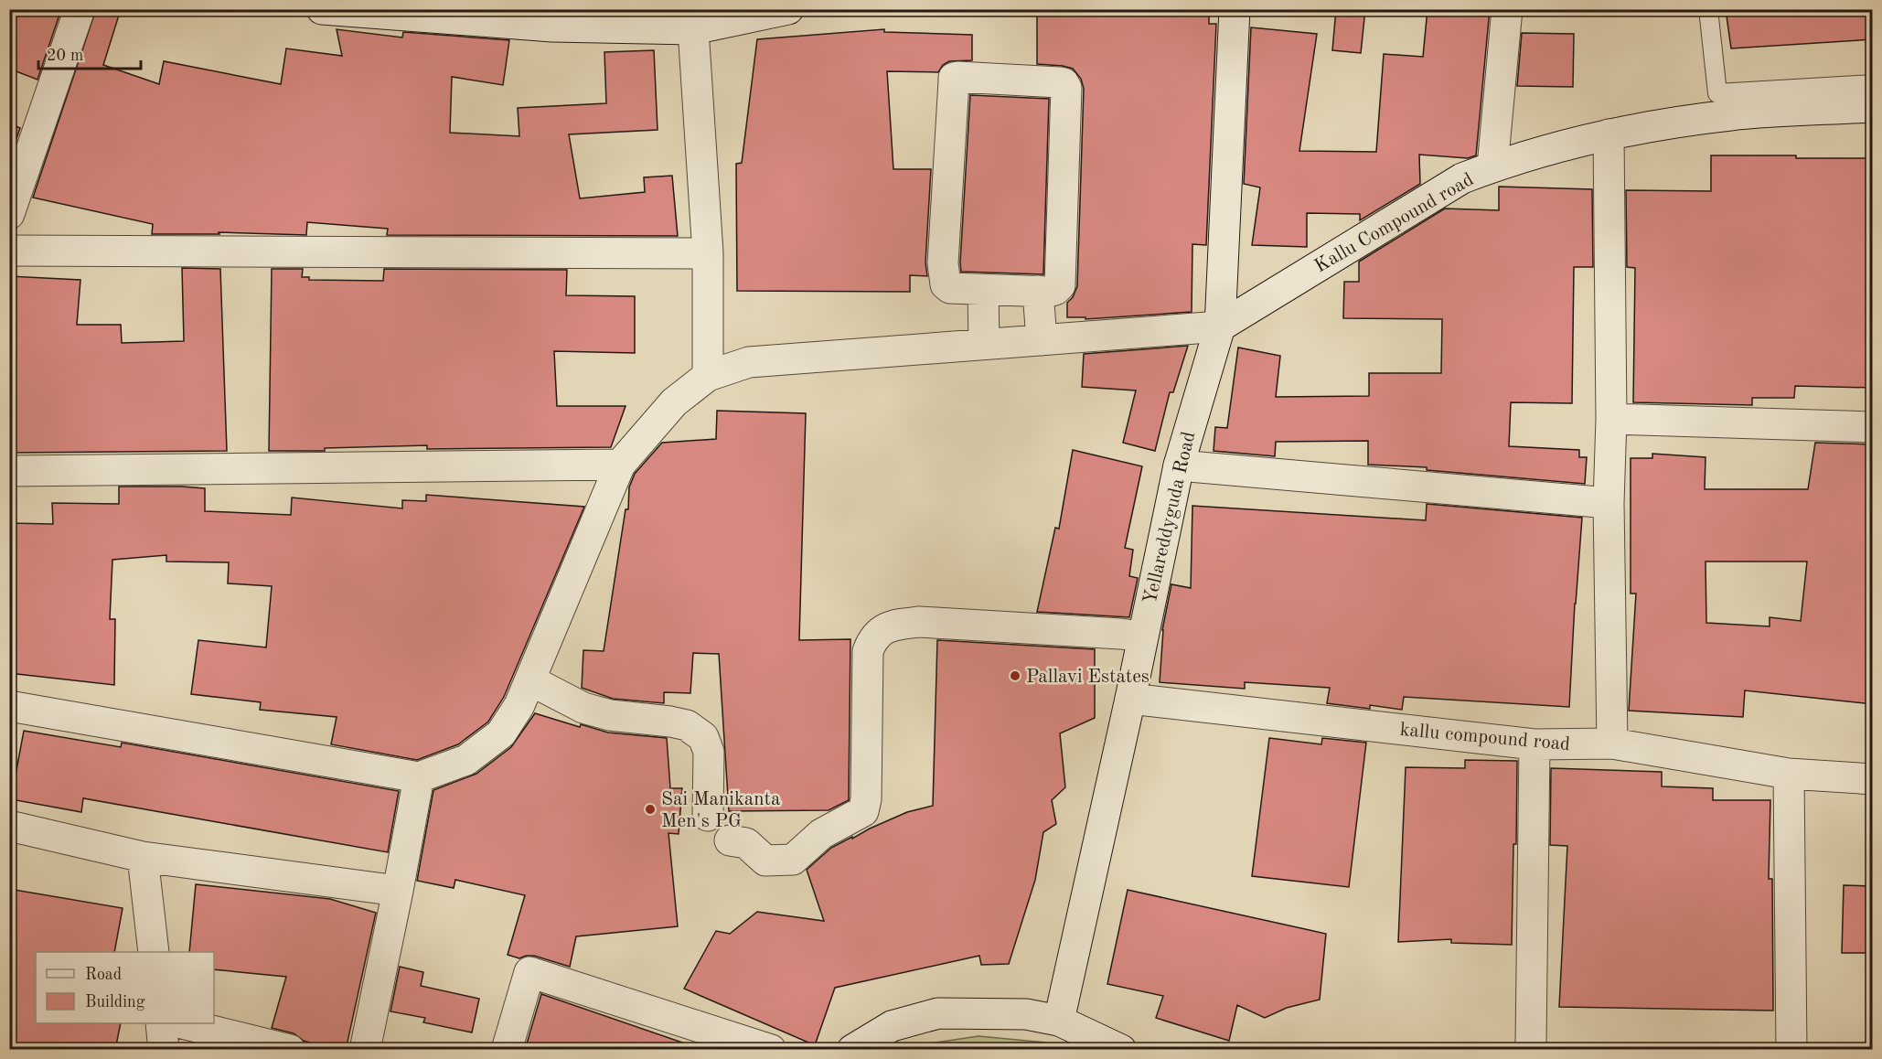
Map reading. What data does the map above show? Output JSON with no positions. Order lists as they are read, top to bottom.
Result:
{
  "streets": {
    "street": ["Kallu Compound road", "Yellareddyguda Road", "kallu compound road"]
  },
  "crossings": [
    ["Kallu Compound road", "Yellareddyguda Road"],
    ["Yellareddyguda Road", "kallu compound road"]
  ],
  "places": ["Pallavi Estates", "Sai Manikanta Men's PG"],
  "legend": ["Road", "Building"],
  "scale_bar": "20 m"
}
